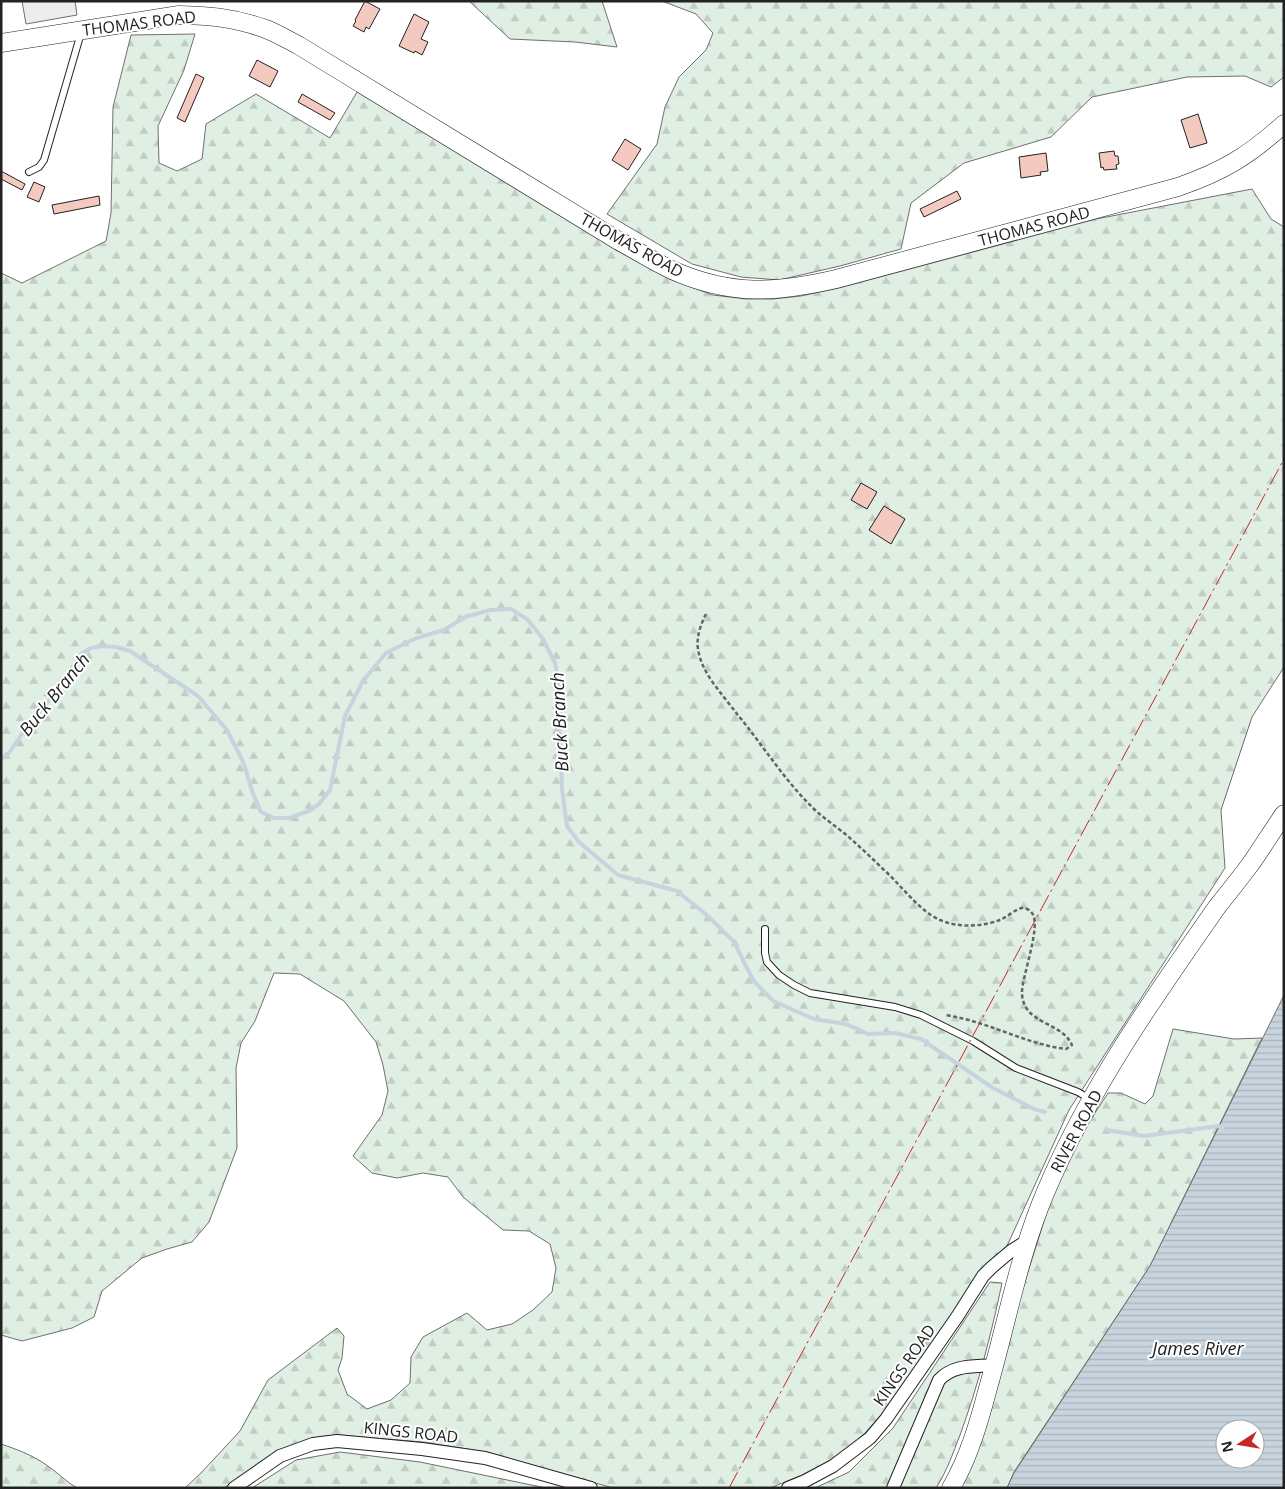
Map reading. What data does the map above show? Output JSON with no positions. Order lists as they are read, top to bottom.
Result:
{
  "streets": {
    "street": ["THOMAS ROAD", "RIVER ROAD", "KINGS ROAD"]
  },
  "crossings": [
    ["RIVER ROAD", "KINGS ROAD"]
  ],
  "water": ["Buck Branch", "James River"],
  "north": "left"
}
